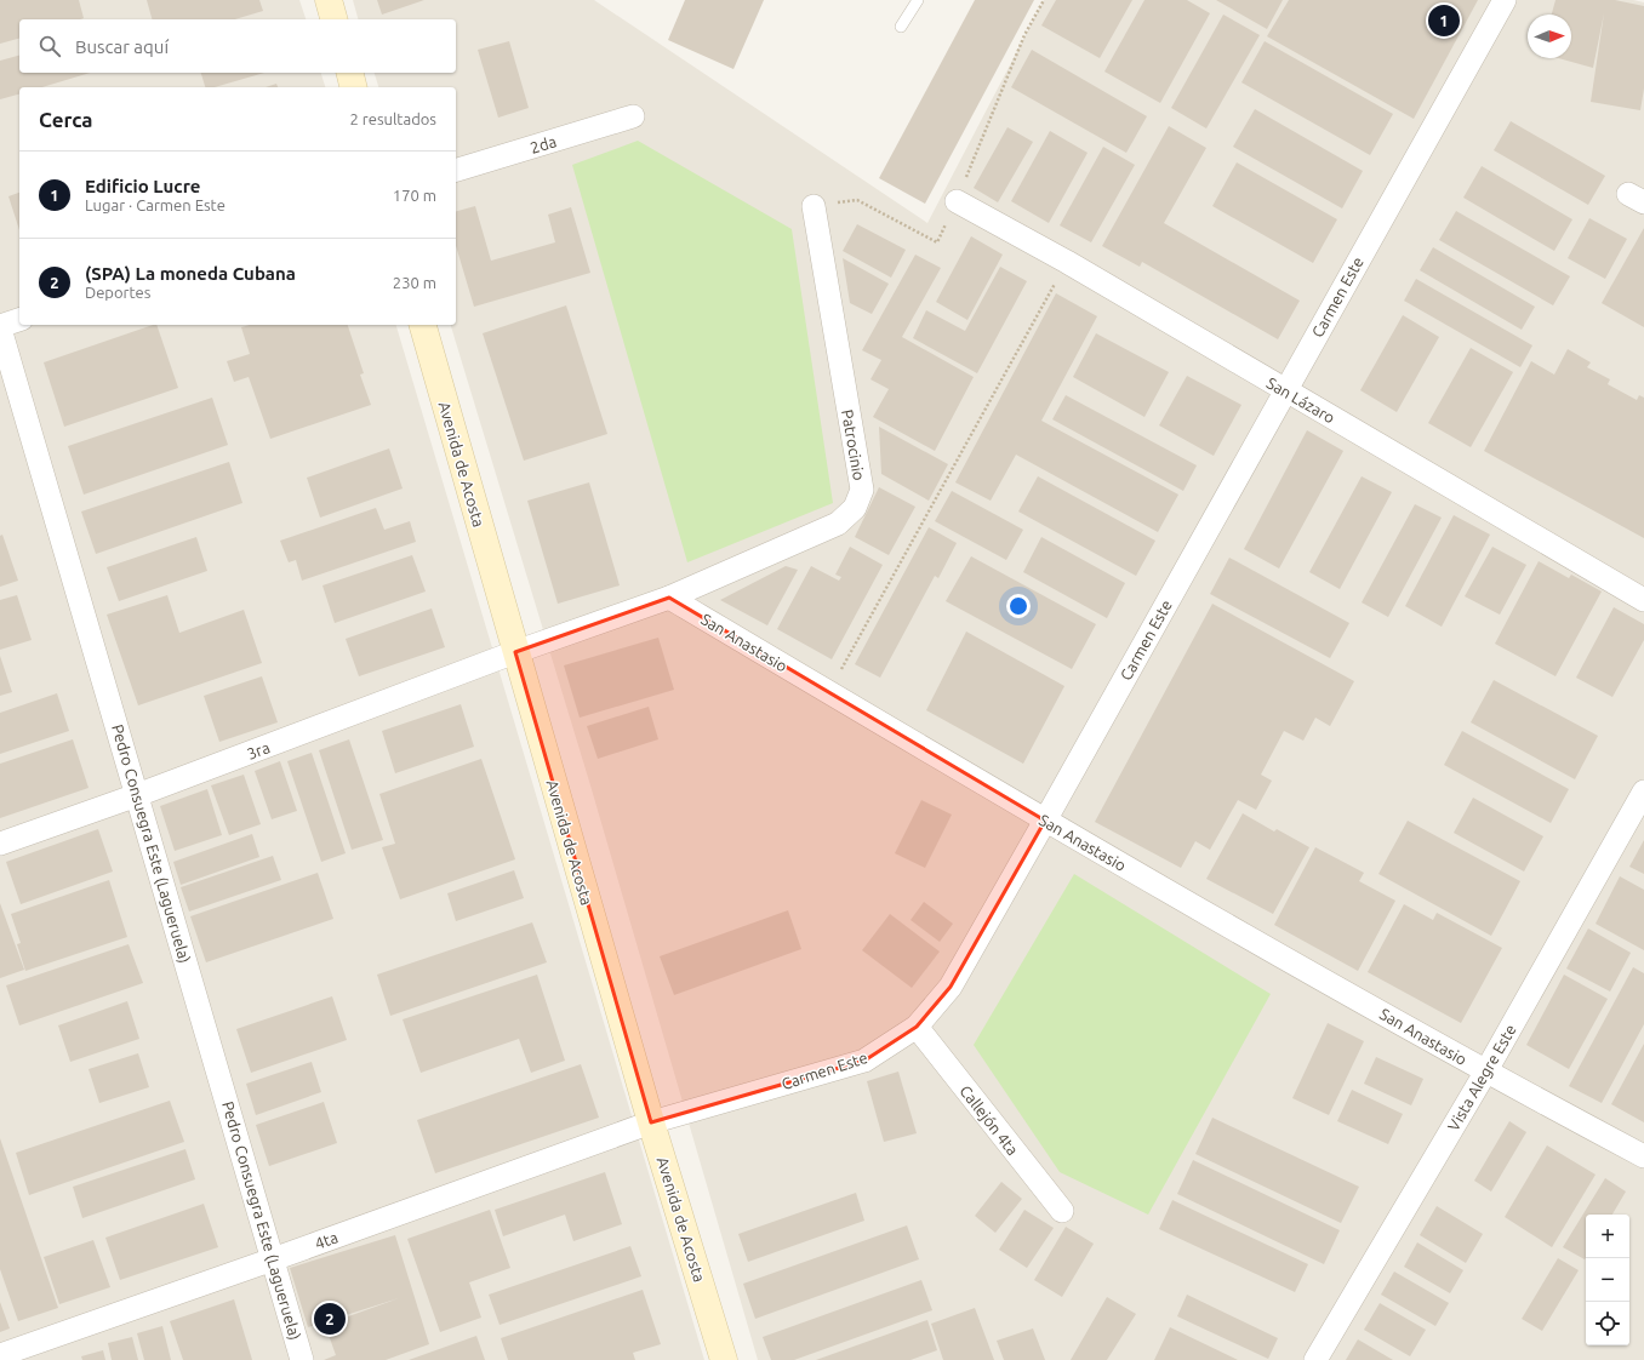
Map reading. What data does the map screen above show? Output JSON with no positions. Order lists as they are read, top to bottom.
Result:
{
  "streets": {
    "main road": ["Avenida de Acosta"],
    "street": [
      "2da",
      "Carmen Este",
      "San Lázaro",
      "Patrocinio",
      "San Anastasio",
      "3ra",
      "Pedro Consuegra Este (Lagueruela)",
      "Vista Alegre Este",
      "Callejón 4ta",
      "4ta"
    ]
  },
  "crossings": [
    ["Carmen Este", "San Lázaro"],
    ["Carmen Este", "Avenida de Acosta"],
    ["Carmen Este", "San Anastasio"],
    ["Carmen Este", "Callejón 4ta"],
    ["Carmen Este", "4ta"],
    ["Patrocinio", "San Anastasio"],
    ["Avenida de Acosta", "3ra"],
    ["Avenida de Acosta", "4ta"],
    ["San Anastasio", "Vista Alegre Este"],
    ["3ra", "Pedro Consuegra Este (Lagueruela)"],
    ["Pedro Consuegra Este (Lagueruela)", "4ta"]
  ],
  "north": "right",
  "page": {
    "pins": ["1", "2"],
    "search": "Buscar aquí",
    "heading": ["Cerca", "2 resultados"],
    "list": [
      {
        "mark": "1",
        "name": "Edificio Lucre",
        "note": "Lugar · Carmen Este",
        "value": "170 m"
      },
      {
        "mark": "2",
        "name": "(SPA) La moneda Cubana",
        "note": "Deportes",
        "value": "230 m"
      }
    ],
    "map_buttons": ["+", "−"]
  }
}
